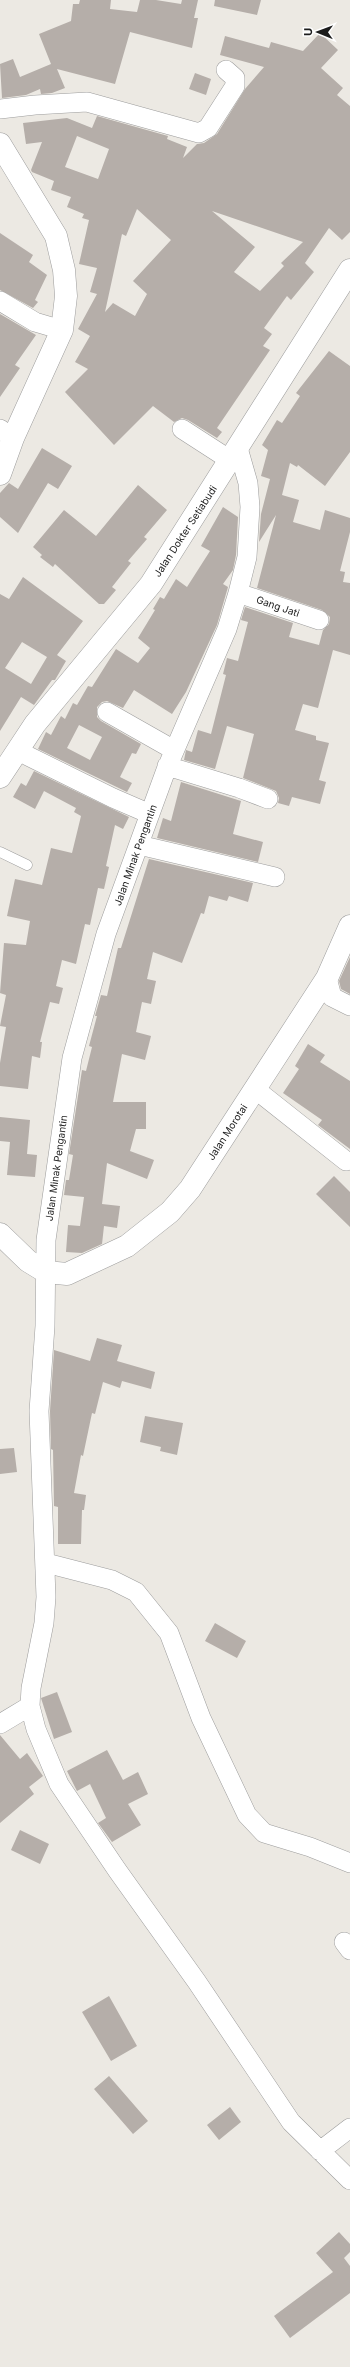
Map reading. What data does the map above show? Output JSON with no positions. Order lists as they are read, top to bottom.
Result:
{
  "streets": {
    "street": [
      "Jalan Dokter Setiabudi",
      "Gang Jati",
      "Jalan Minak Pengantin",
      "Jalan Morotai"
    ]
  },
  "crossings": [
    ["Jalan Dokter Setiabudi", "Jalan Minak Pengantin"],
    ["Gang Jati", "Jalan Minak Pengantin"],
    ["Jalan Minak Pengantin", "Jalan Morotai"]
  ],
  "north": "left"
}
